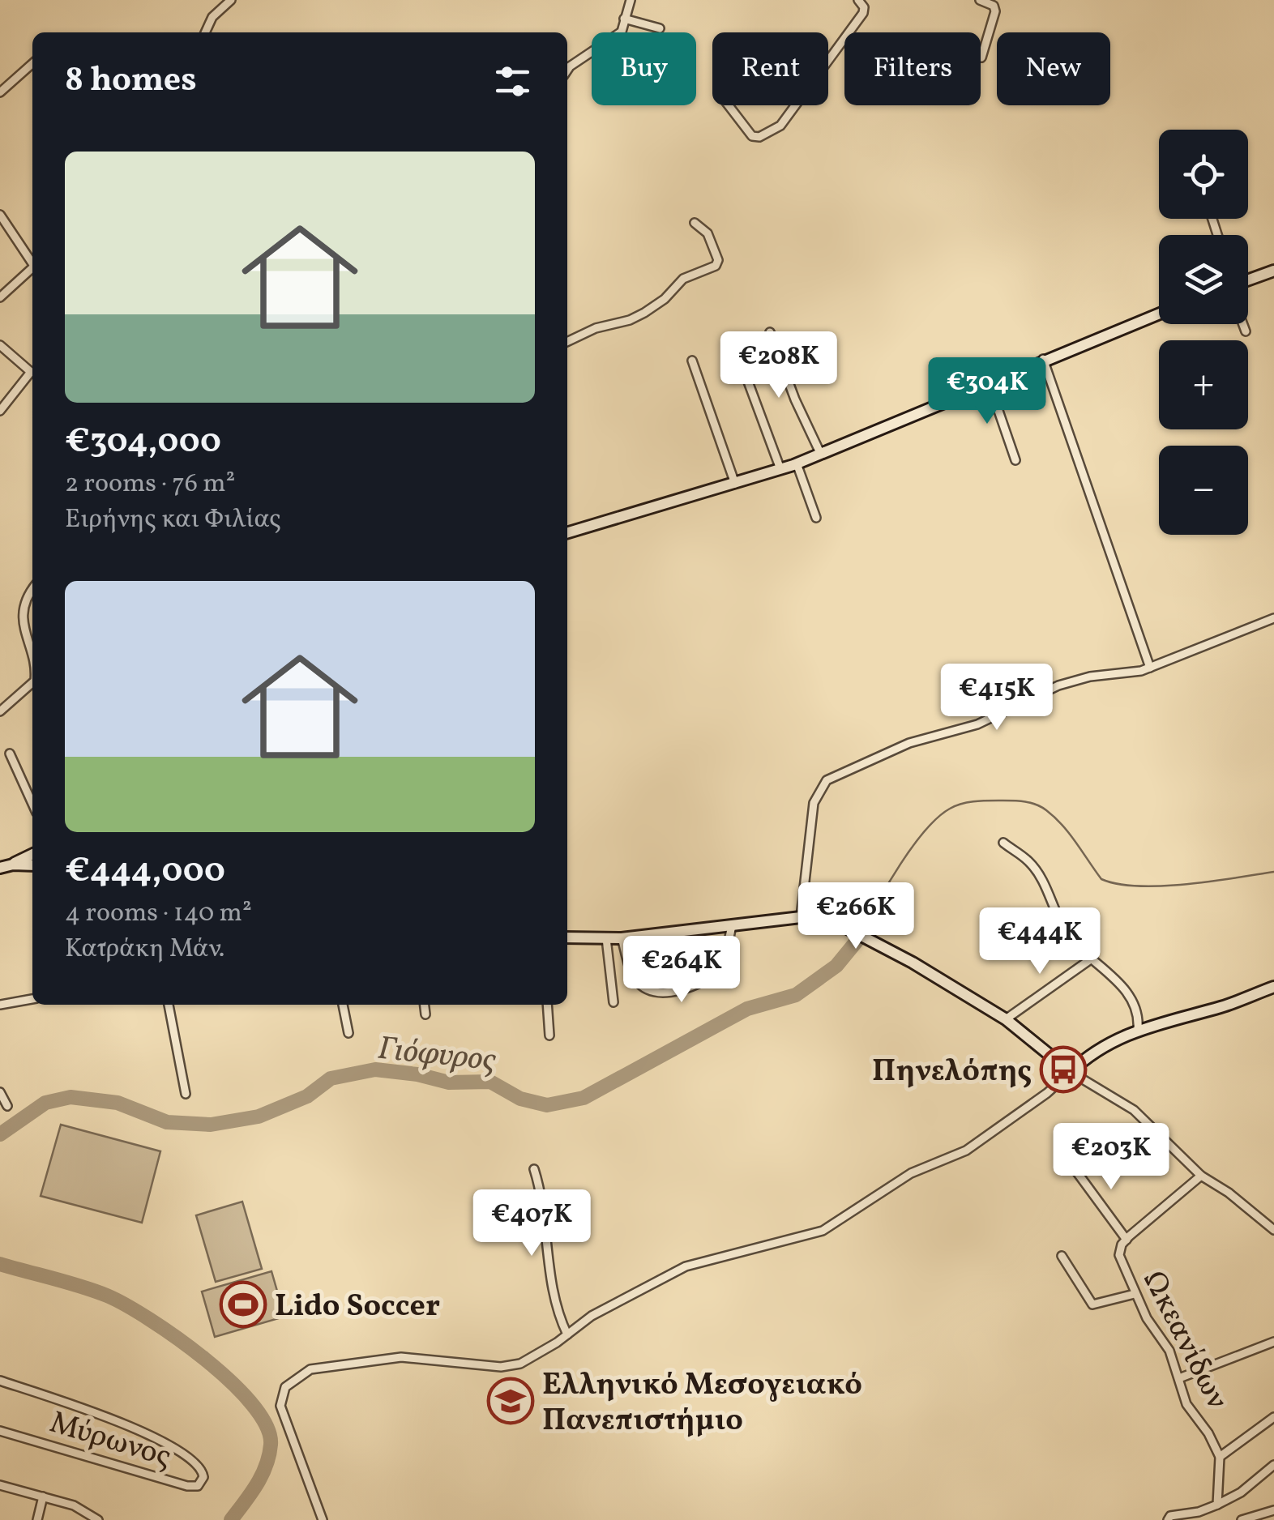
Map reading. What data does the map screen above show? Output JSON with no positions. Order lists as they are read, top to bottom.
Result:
{
  "streets": {
    "street": ["Ωκεανίδων", "Μύρωνος"]
  },
  "water": ["Γιόφυρος"],
  "places": {
    "bus stop": ["Πηνελόπης"],
    "sports": ["Lido Soccer"],
    "school or university": ["Ελληνικό Μεσογειακό Πανεπιστήμιο"]
  },
  "page": {
    "chip": [
      "Buy",
      "Rent",
      "Filters",
      "New"
    ],
    "heading": "8 homes",
    "map_buttons": ["+", "−"],
    "list": [
      {
        "name": "€304,000",
        "note": "2 rooms · 76 m² · Ειρήνης και Φιλίας"
      },
      {
        "name": "€444,000",
        "note": "4 rooms · 140 m² · Κατράκη Μάν."
      }
    ],
    "price": [
      "€208K",
      "€304K",
      "€415K",
      "€266K",
      "€444K",
      "€264K",
      "€203K",
      "€407K"
    ]
  }
}
